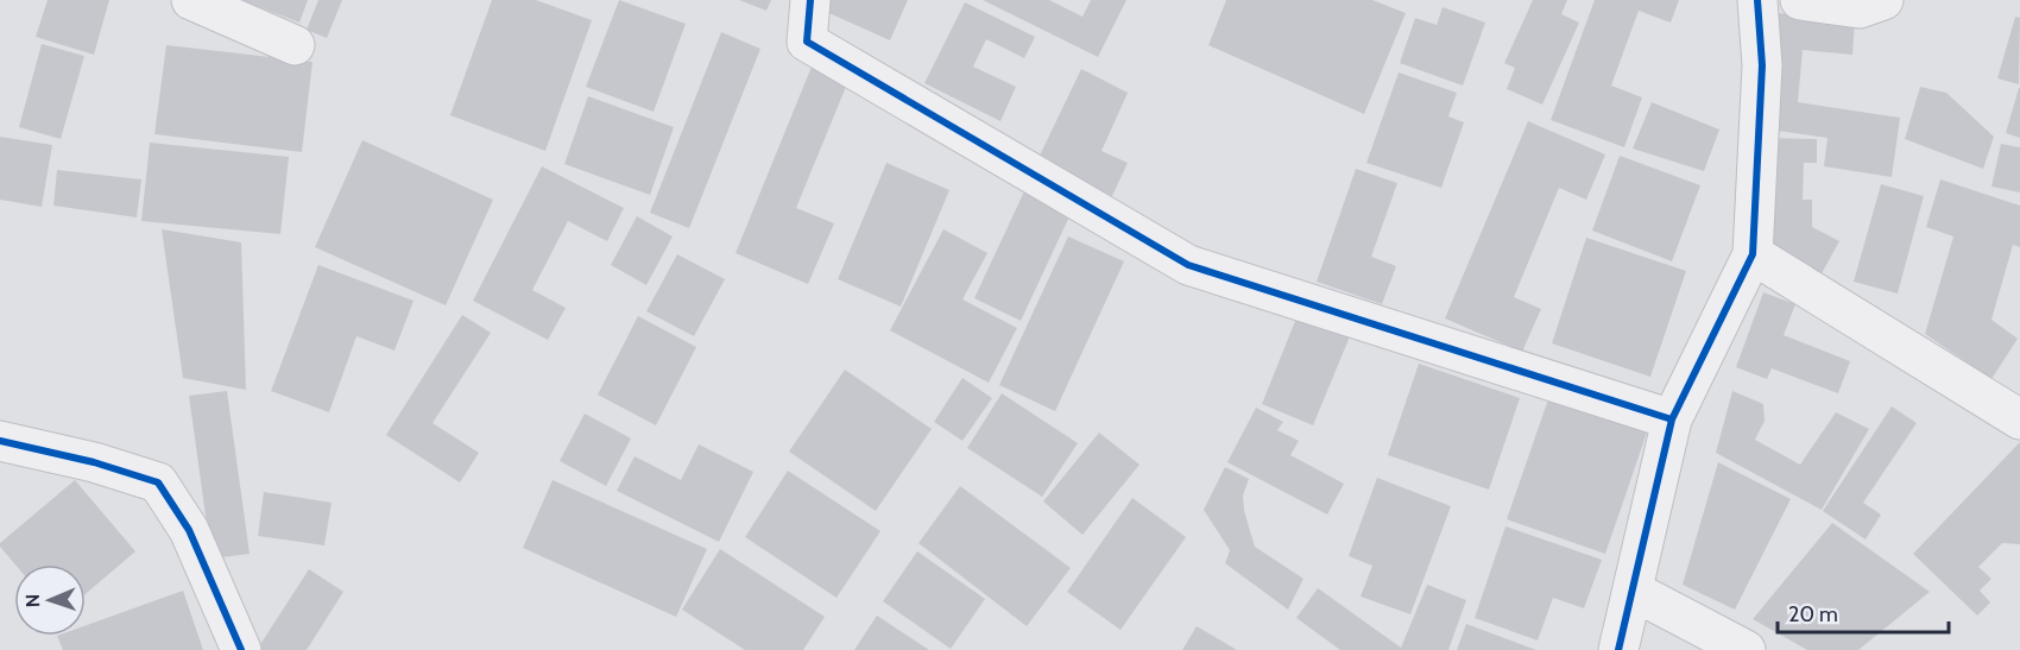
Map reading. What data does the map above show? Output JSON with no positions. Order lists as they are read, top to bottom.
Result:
{
  "scale_bar": "20 m",
  "north": "left"
}
